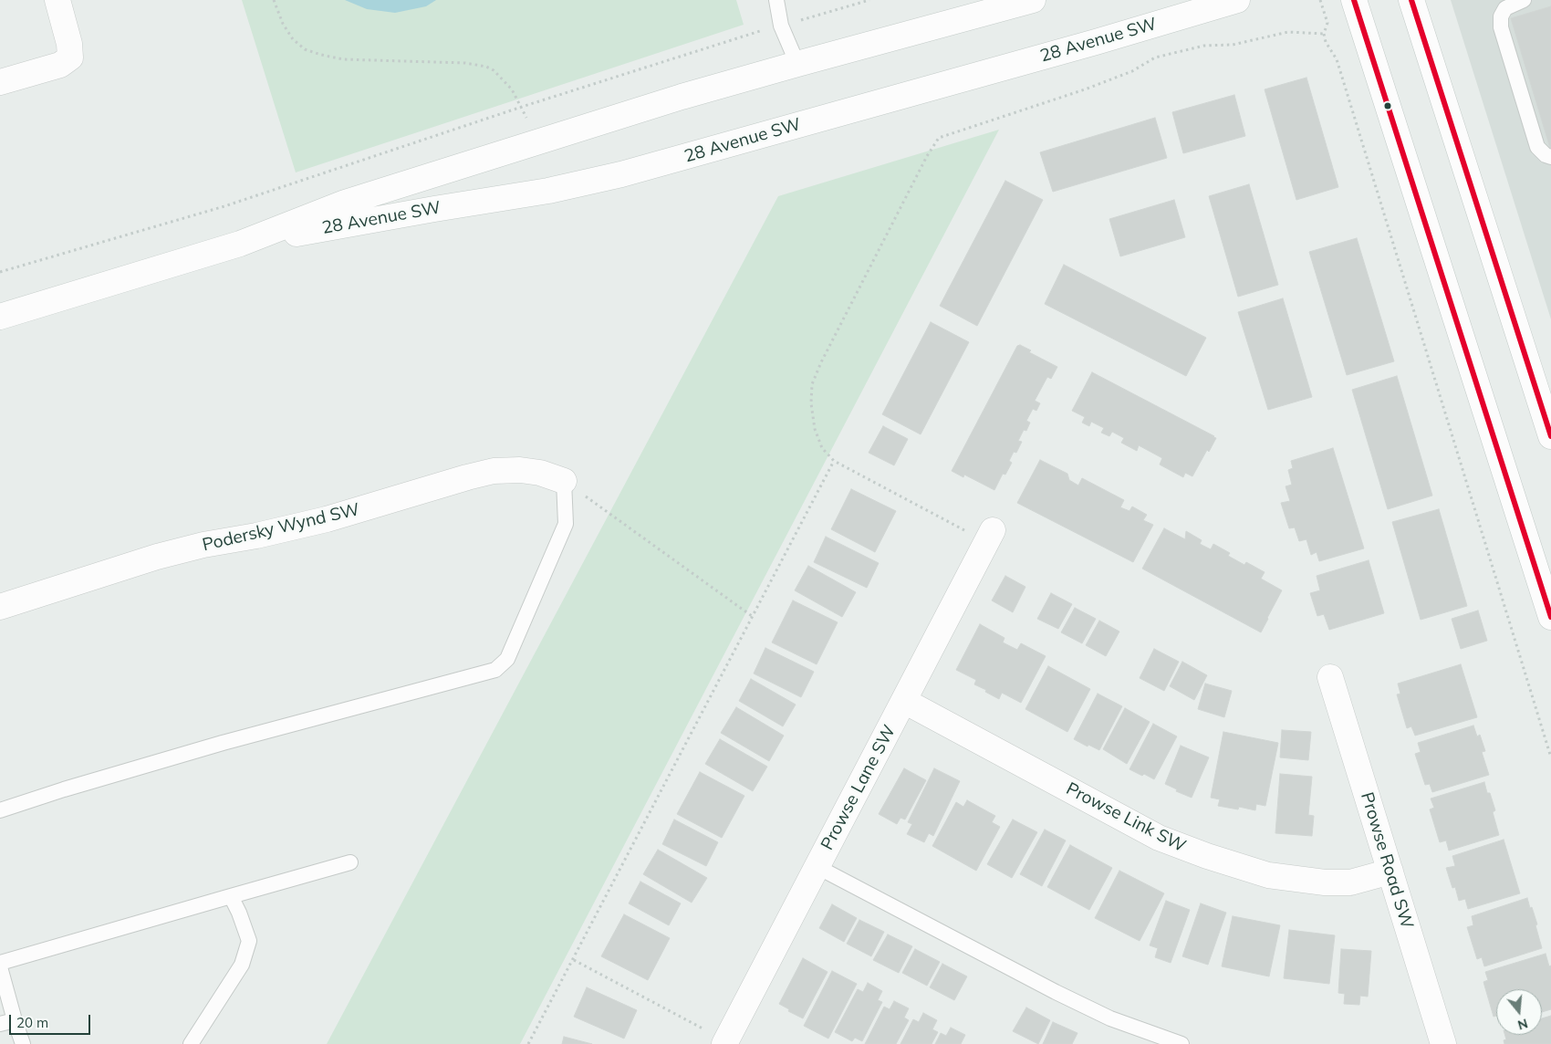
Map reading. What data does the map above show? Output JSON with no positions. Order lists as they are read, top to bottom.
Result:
{
  "streets": {
    "main road": [
      "28 Avenue SW",
      "Podersky Wynd SW",
      "Prowse Lane SW",
      "Prowse Link SW",
      "Prowse Road SW"
    ]
  },
  "crossings": [
    ["Prowse Lane SW", "Prowse Link SW"],
    ["Prowse Link SW", "Prowse Road SW"]
  ],
  "scale_bar": "20 m",
  "north": "bottom"
}
